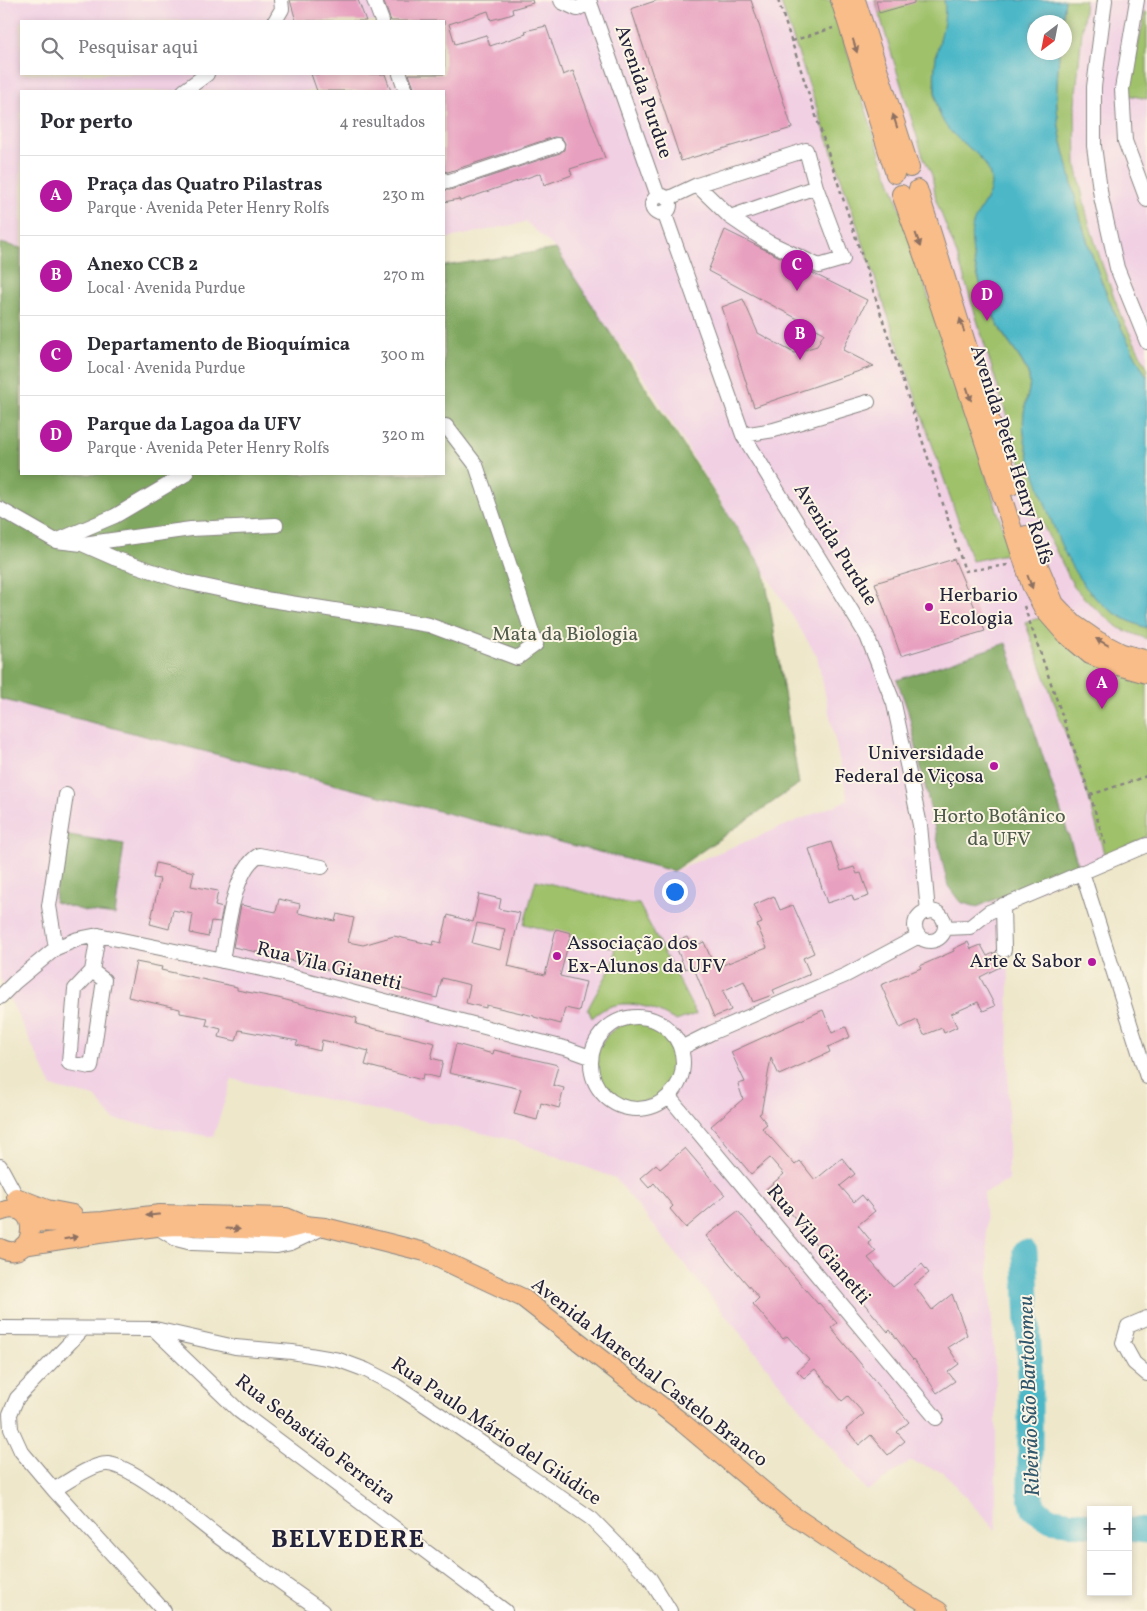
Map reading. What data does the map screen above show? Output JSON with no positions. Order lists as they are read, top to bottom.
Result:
{
  "streets": {
    "main road": ["Avenida Peter Henry Rolfs", "Avenida Marechal Castelo Branco"],
    "street": [
      "Avenida Purdue",
      "Rua Vila Gianetti",
      "Rua Paulo Mário del Giúdice",
      "Rua Sebastião Ferreira"
    ]
  },
  "crossings": [
    ["Rua Paulo Mário del Giúdice", "Rua Sebastião Ferreira"]
  ],
  "districts": ["BELVEDERE"],
  "water": ["Ribeirão São Bartolomeu"],
  "parks": ["Mata da Biologia", "Horto Botânico da UFV"],
  "places": [
    "Herbario Ecologia",
    "Universidade Federal de Viçosa",
    "Associação dos Ex-Alunos da UFV",
    "Arte & Sabor"
  ],
  "north": "bottom left",
  "page": {
    "search": "Pesquisar aqui",
    "heading": ["Por perto", "4 resultados"],
    "list": [
      {
        "mark": "A",
        "name": "Praça das Quatro Pilastras",
        "note": "Parque · Avenida Peter Henry Rolfs",
        "value": "230 m"
      },
      {
        "mark": "B",
        "name": "Anexo CCB 2",
        "note": "Local · Avenida Purdue",
        "value": "270 m"
      },
      {
        "mark": "C",
        "name": "Departamento de Bioquímica",
        "note": "Local · Avenida Purdue",
        "value": "300 m"
      },
      {
        "mark": "D",
        "name": "Parque da Lagoa da UFV",
        "note": "Parque · Avenida Peter Henry Rolfs",
        "value": "320 m"
      }
    ],
    "pins": [
      "C",
      "D",
      "B",
      "A"
    ],
    "map_buttons": ["+", "−"]
  }
}
